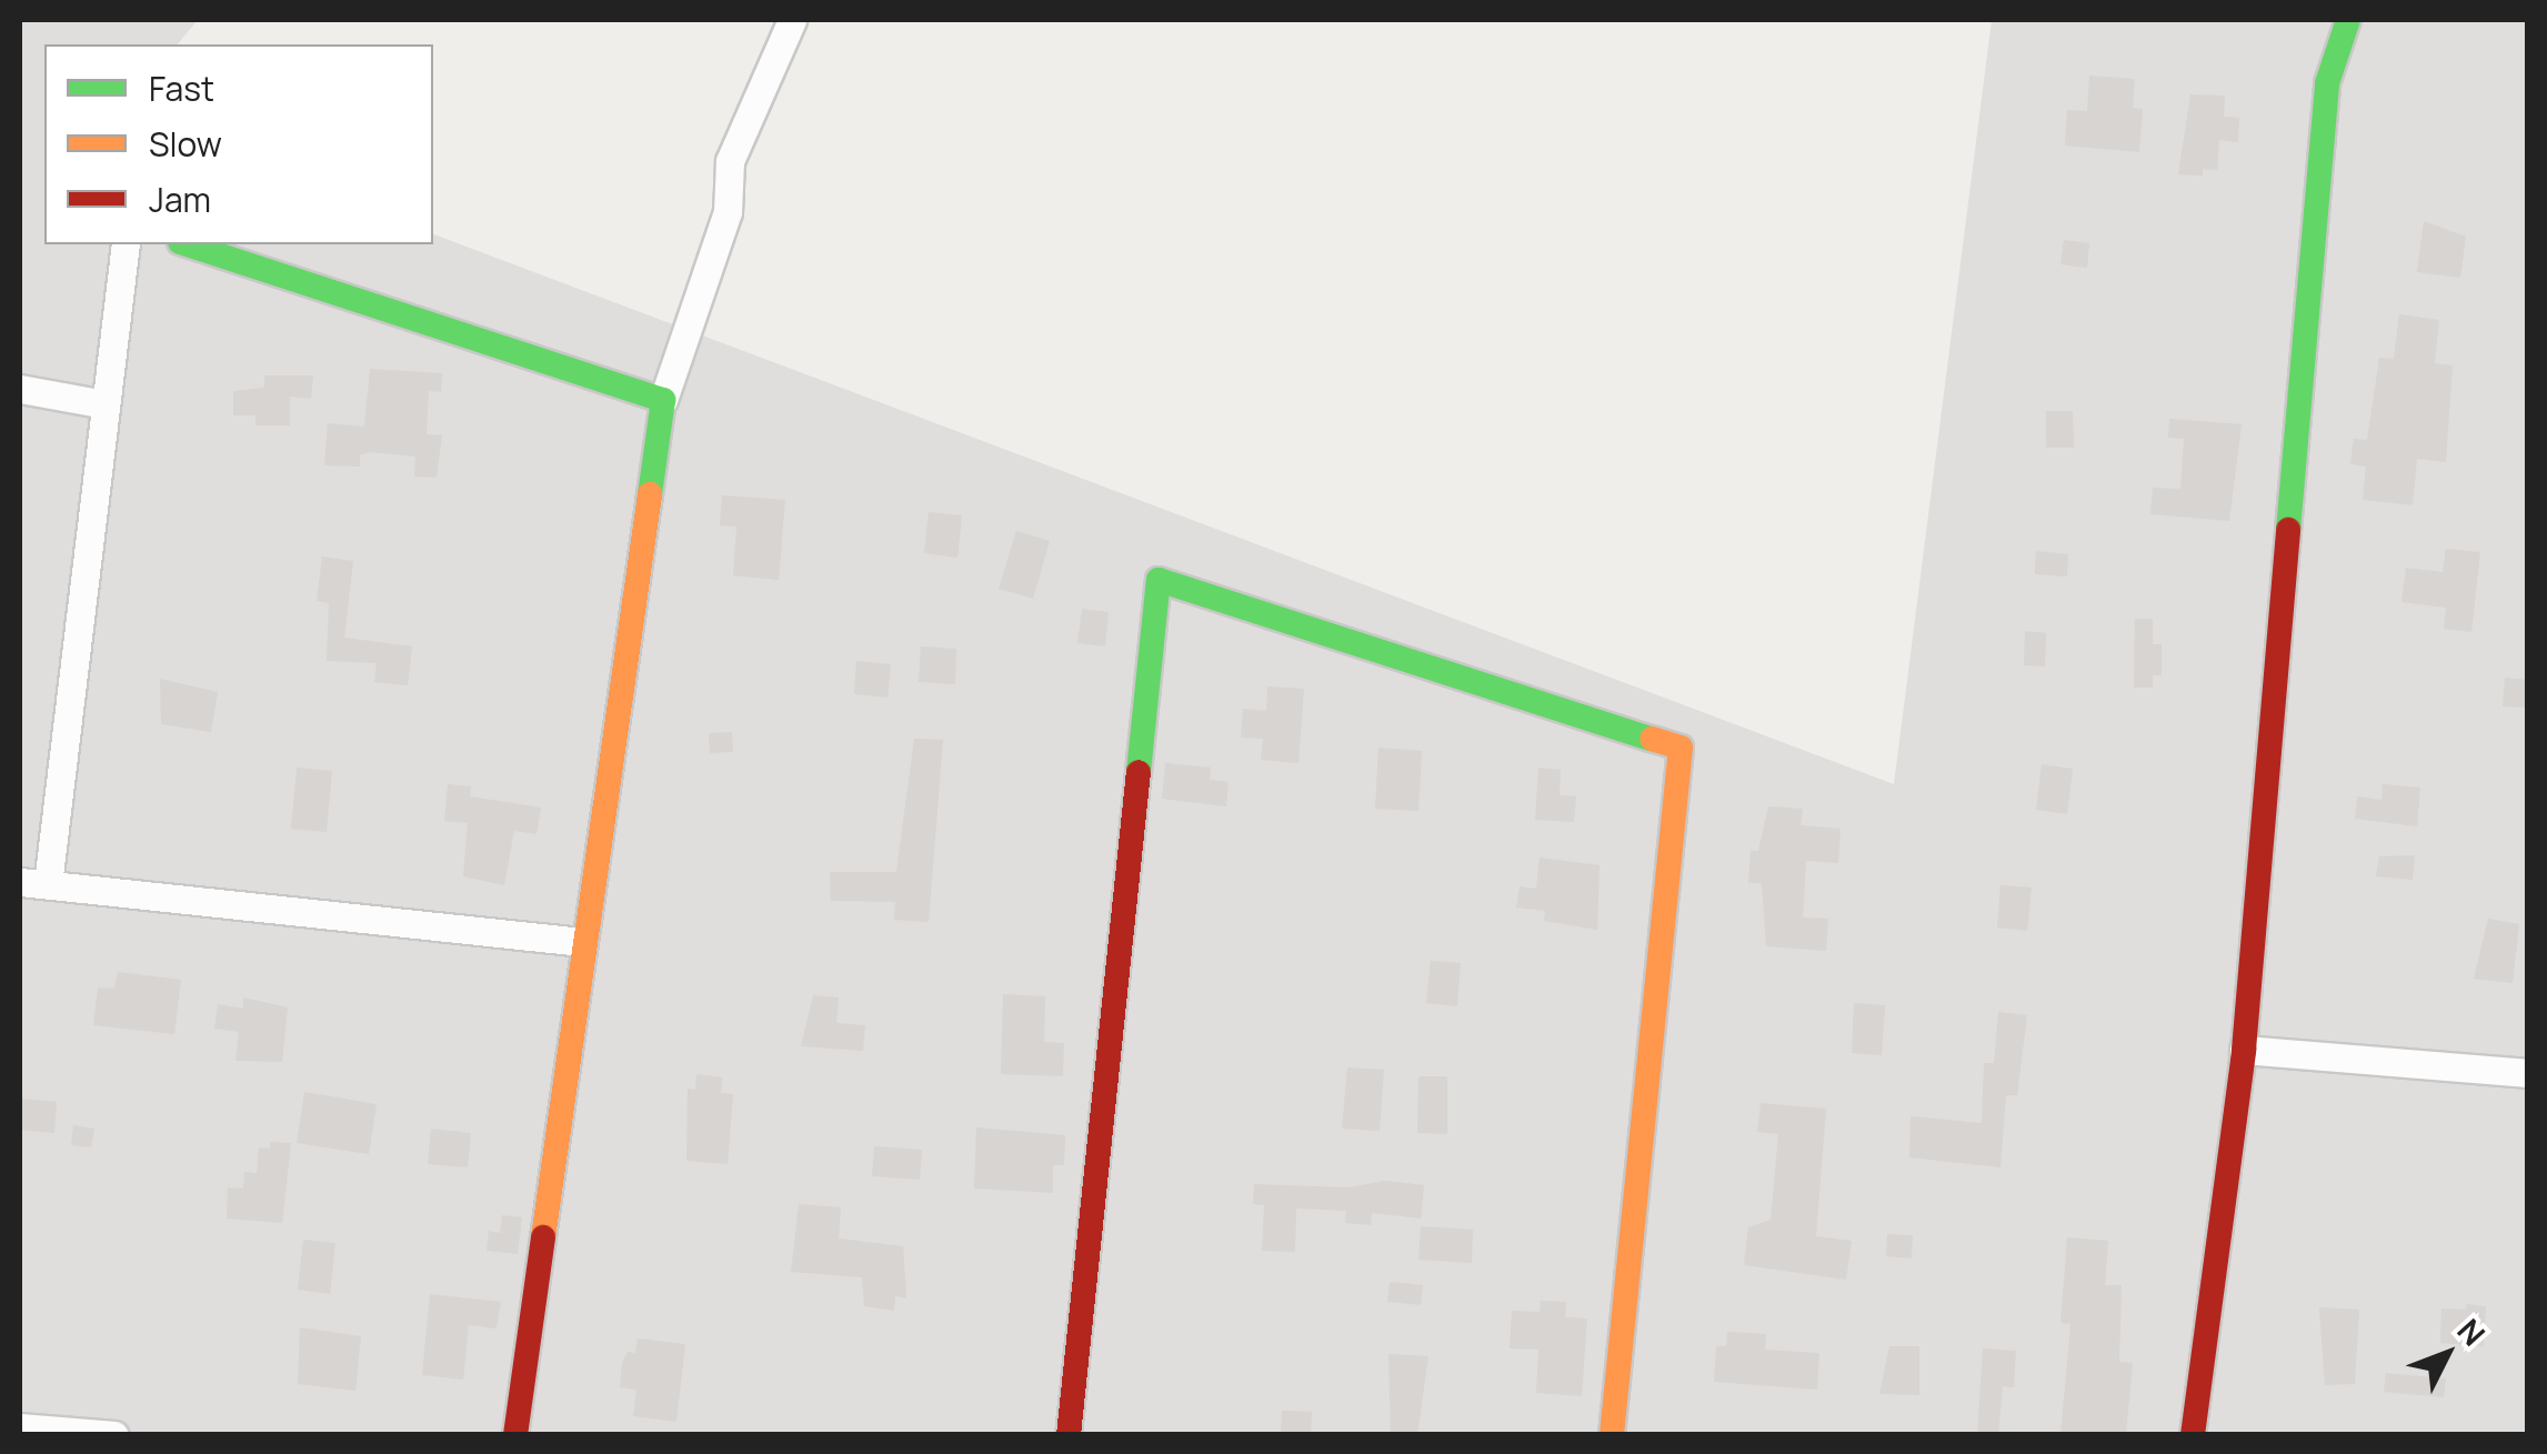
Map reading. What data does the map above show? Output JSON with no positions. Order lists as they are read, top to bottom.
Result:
{
  "legend": ["Fast", "Slow", "Jam"],
  "north": "top right"
}
